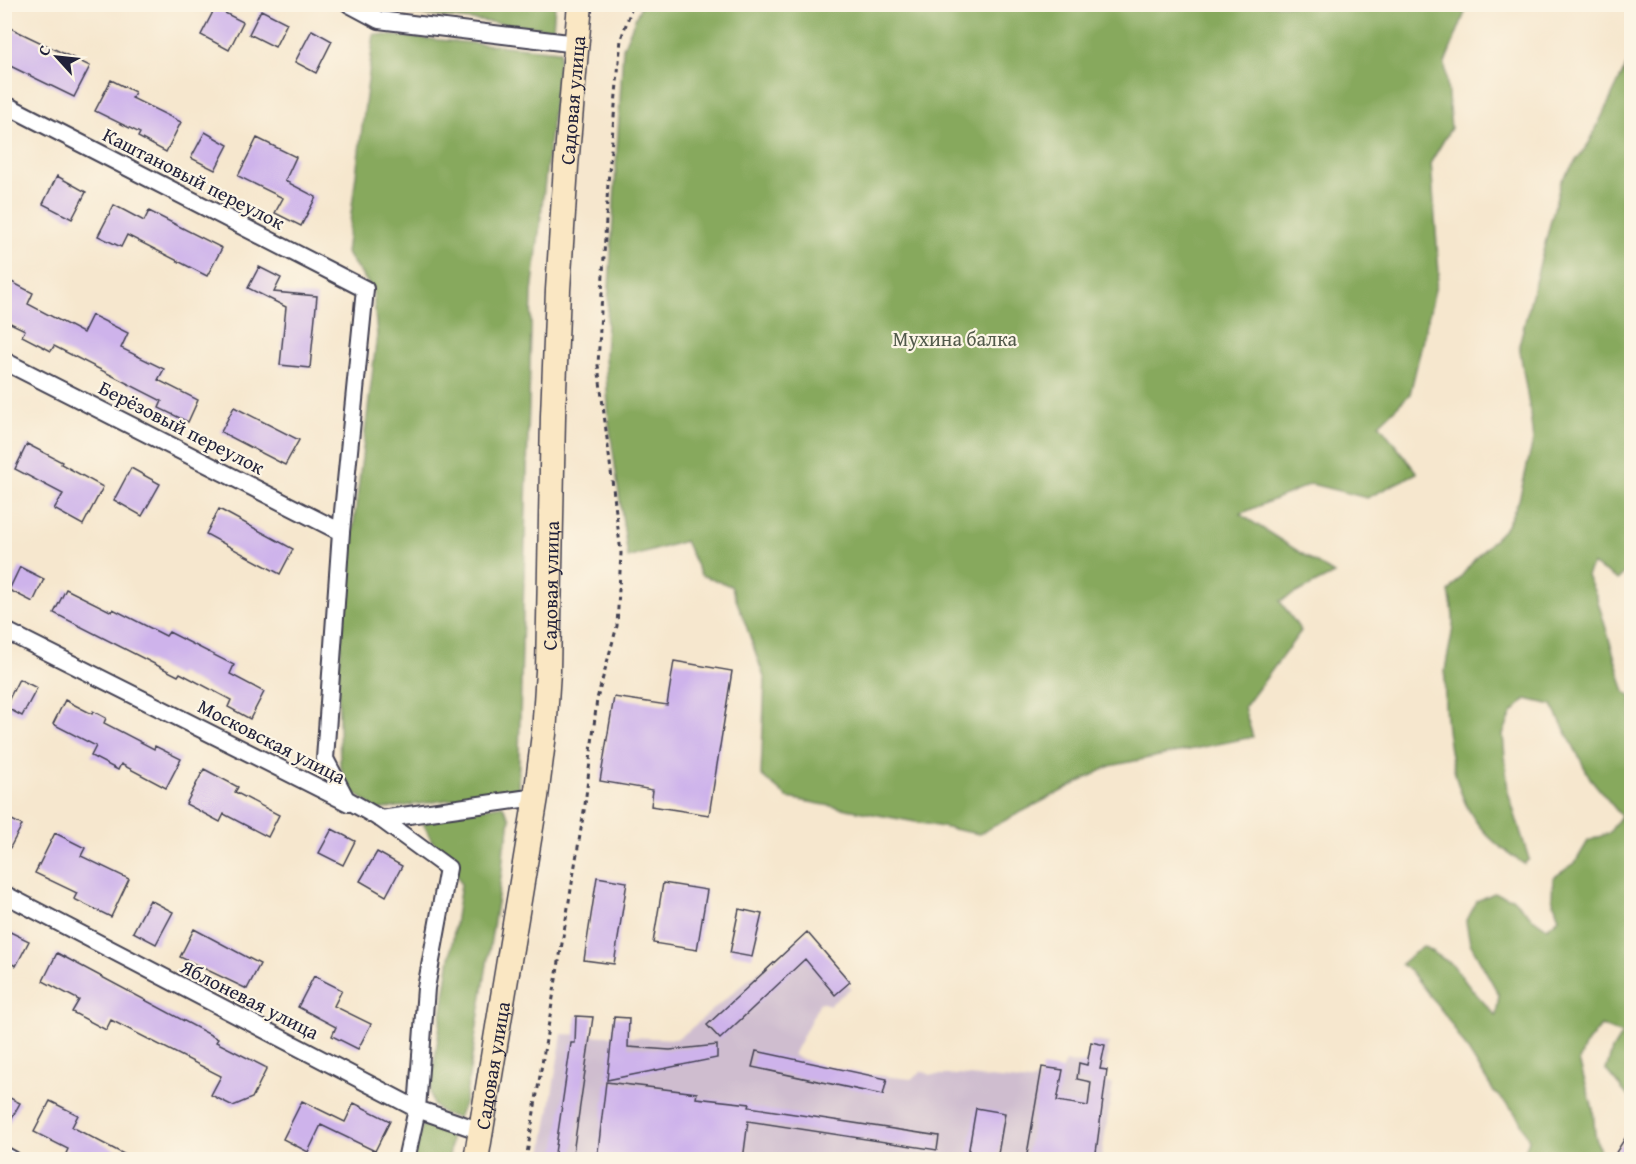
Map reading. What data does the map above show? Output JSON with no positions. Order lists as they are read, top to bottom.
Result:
{
  "streets": {
    "main road": ["Садовая улица"],
    "street": [
      "Каштановый переулок",
      "Берёзовый переулок",
      "Московская улица",
      "Яблоневая улица"
    ]
  },
  "crossings": [
    ["Садовая улица", "Яблоневая улица"],
    ["Каштановый переулок", "Берёзовый переулок"]
  ],
  "parks": ["Мухина балка"],
  "north": "top left"
}
